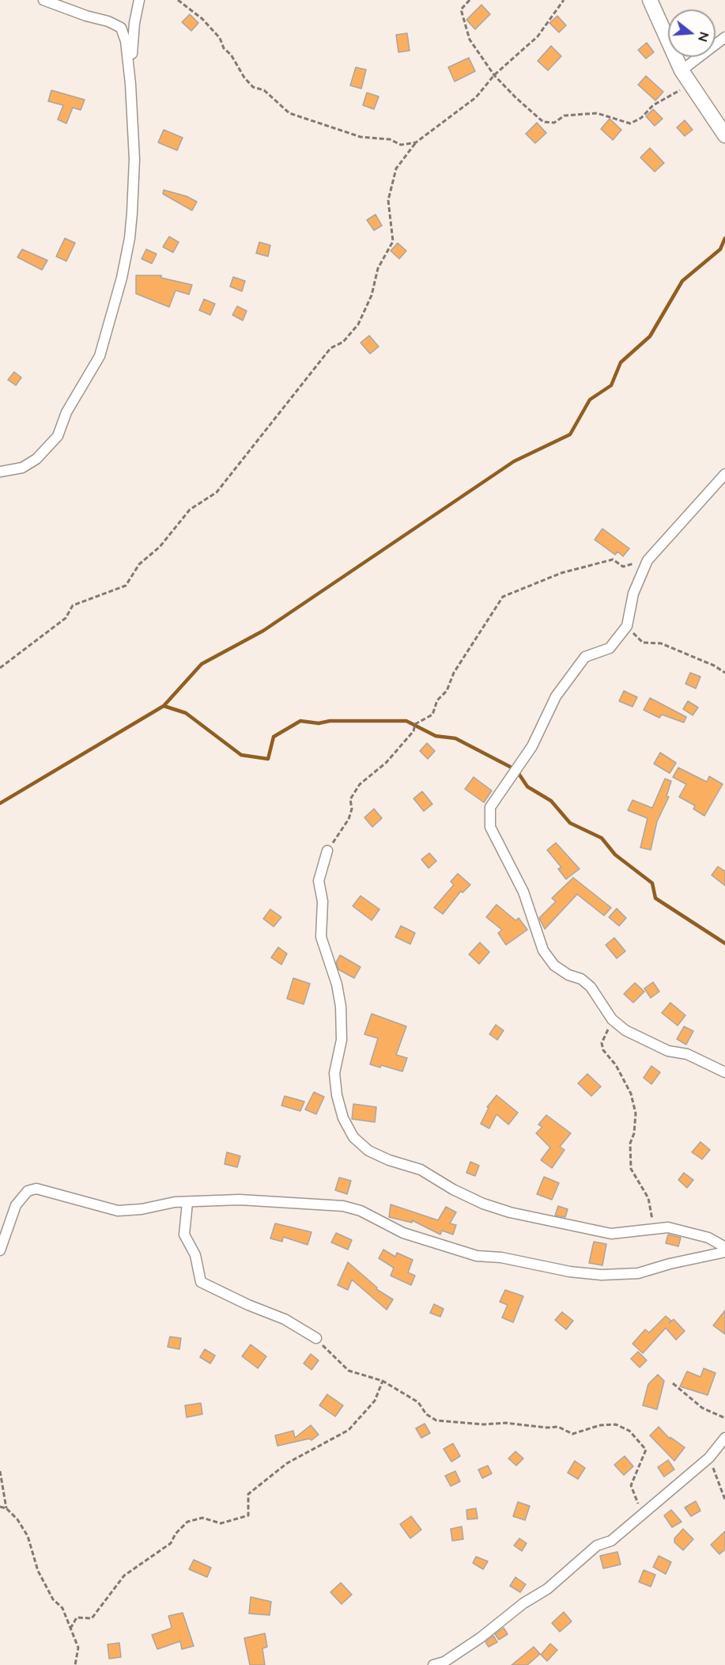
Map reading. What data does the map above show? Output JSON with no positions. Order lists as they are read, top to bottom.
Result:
{
  "north": "right"
}
